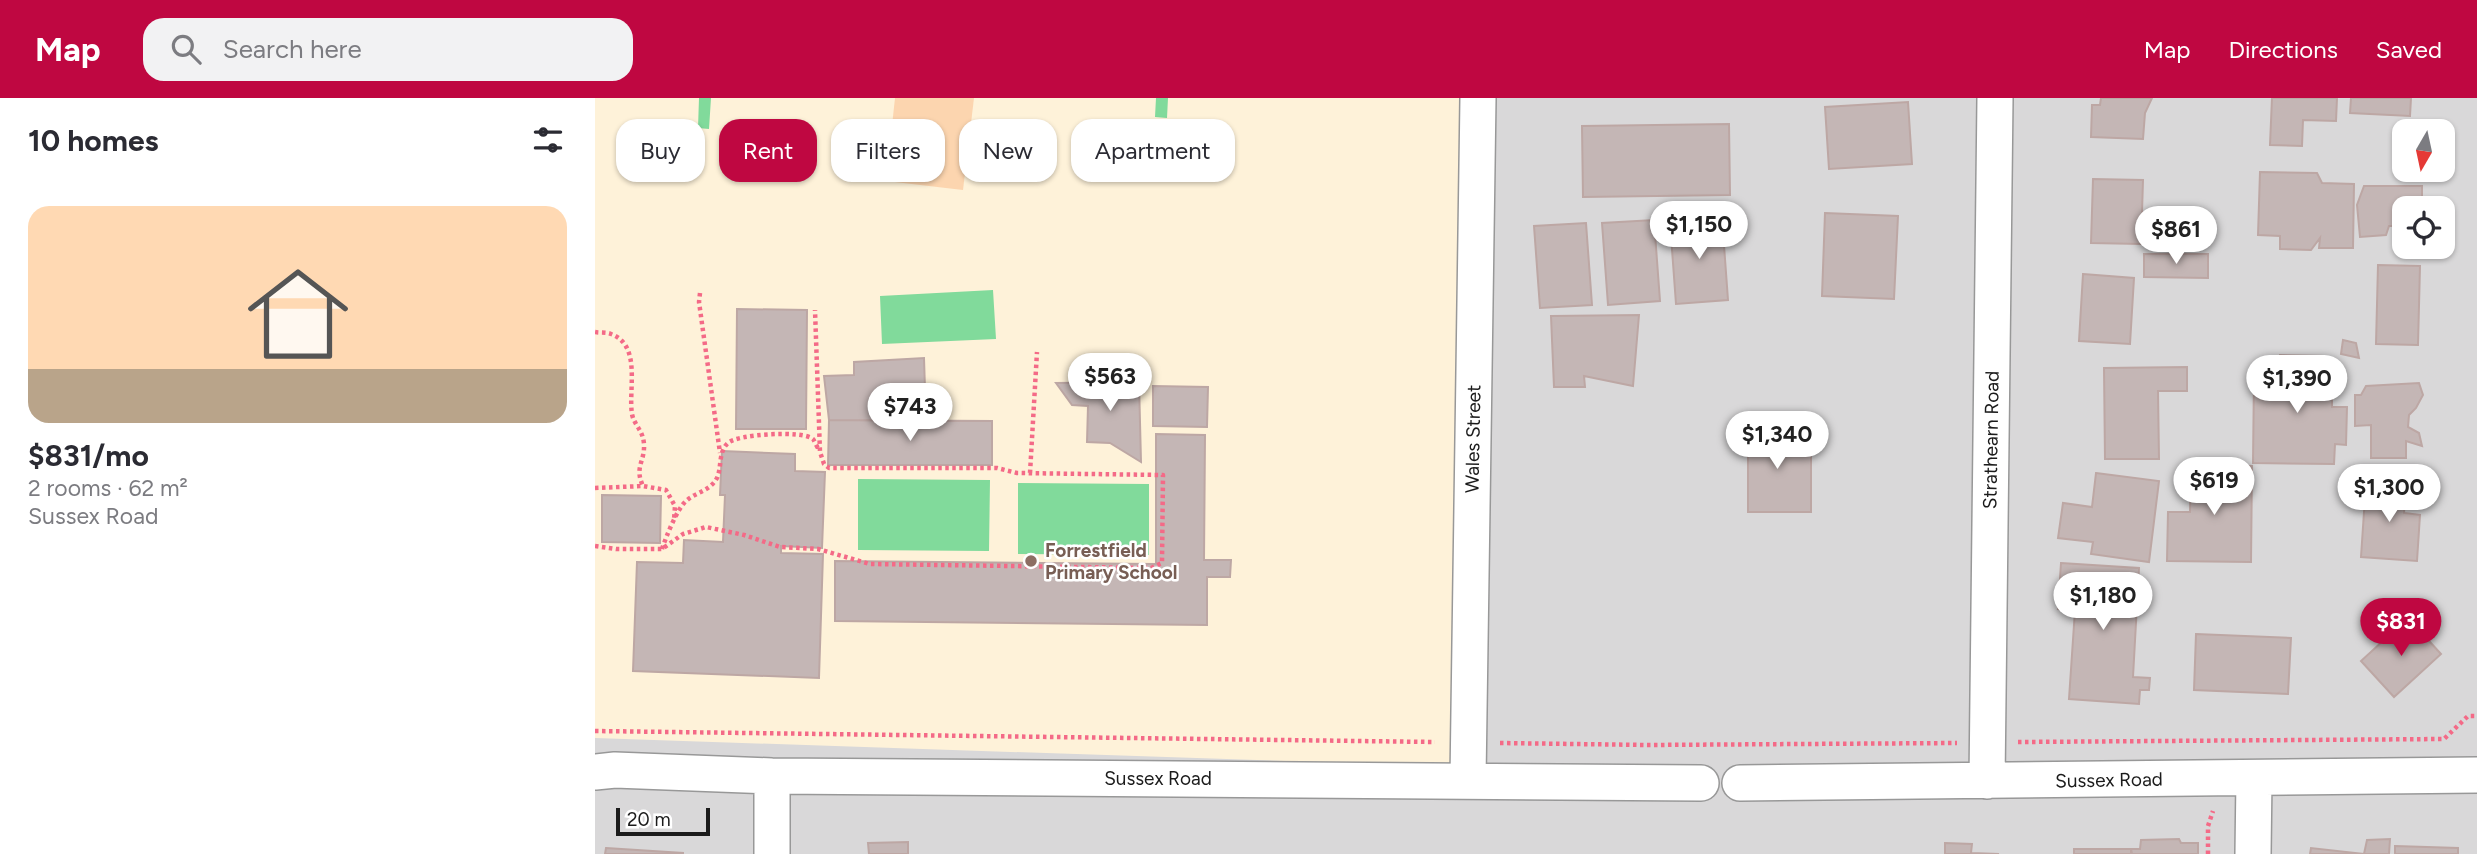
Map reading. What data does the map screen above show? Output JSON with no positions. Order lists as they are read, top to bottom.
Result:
{
  "streets": {
    "street": ["Wales Street", "Strathearn Road", "Sussex Road"]
  },
  "crossings": [
    ["Wales Street", "Sussex Road"],
    ["Strathearn Road", "Sussex Road"]
  ],
  "places": ["Forrestfield Primary School"],
  "scale_bar": "20 m",
  "north": "bottom",
  "page": {
    "header": "Map",
    "search": "Search here",
    "nav": ["Map", "Directions", "Saved"],
    "heading": "10 homes",
    "chip": [
      "Buy",
      "Rent",
      "Filters",
      "New",
      "Apartment"
    ],
    "list": [
      {
        "name": "$831/mo",
        "note": "2 rooms · 62 m² · Sussex Road"
      }
    ],
    "price": [
      "$1,150",
      "$861",
      "$563",
      "$1,390",
      "$743",
      "$1,340",
      "$619",
      "$1,300",
      "$1,180",
      "$831"
    ],
    "scale": "20 m"
  }
}
